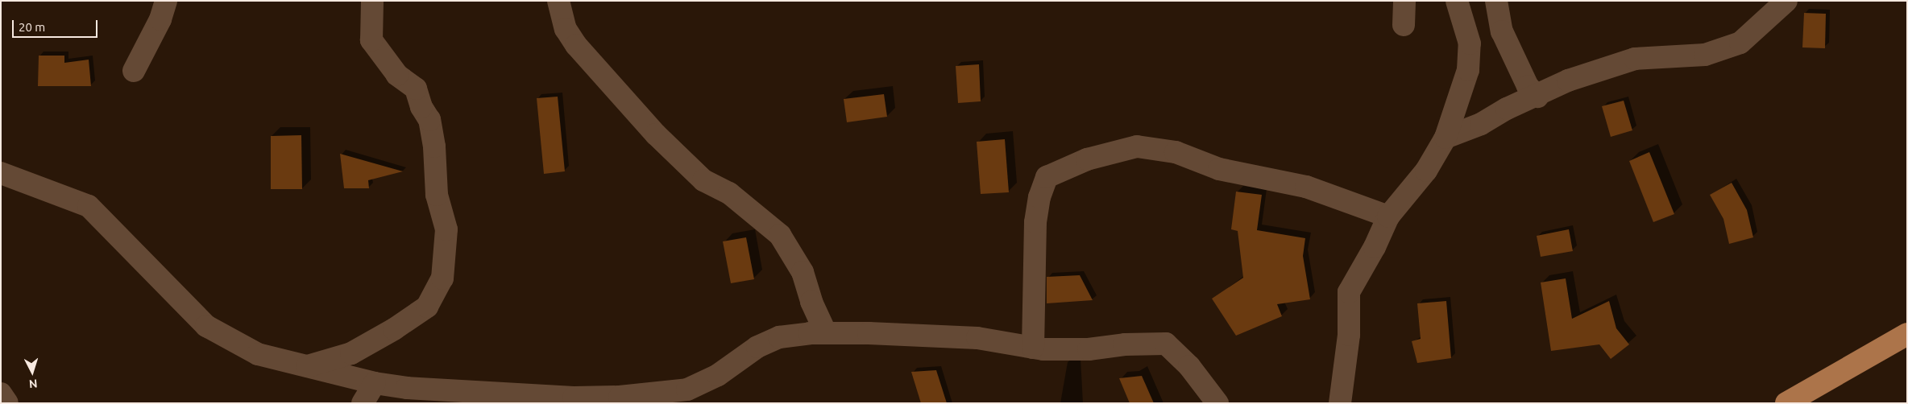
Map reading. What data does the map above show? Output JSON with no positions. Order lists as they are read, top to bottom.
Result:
{
  "scale_bar": "20 m",
  "north": "bottom"
}
